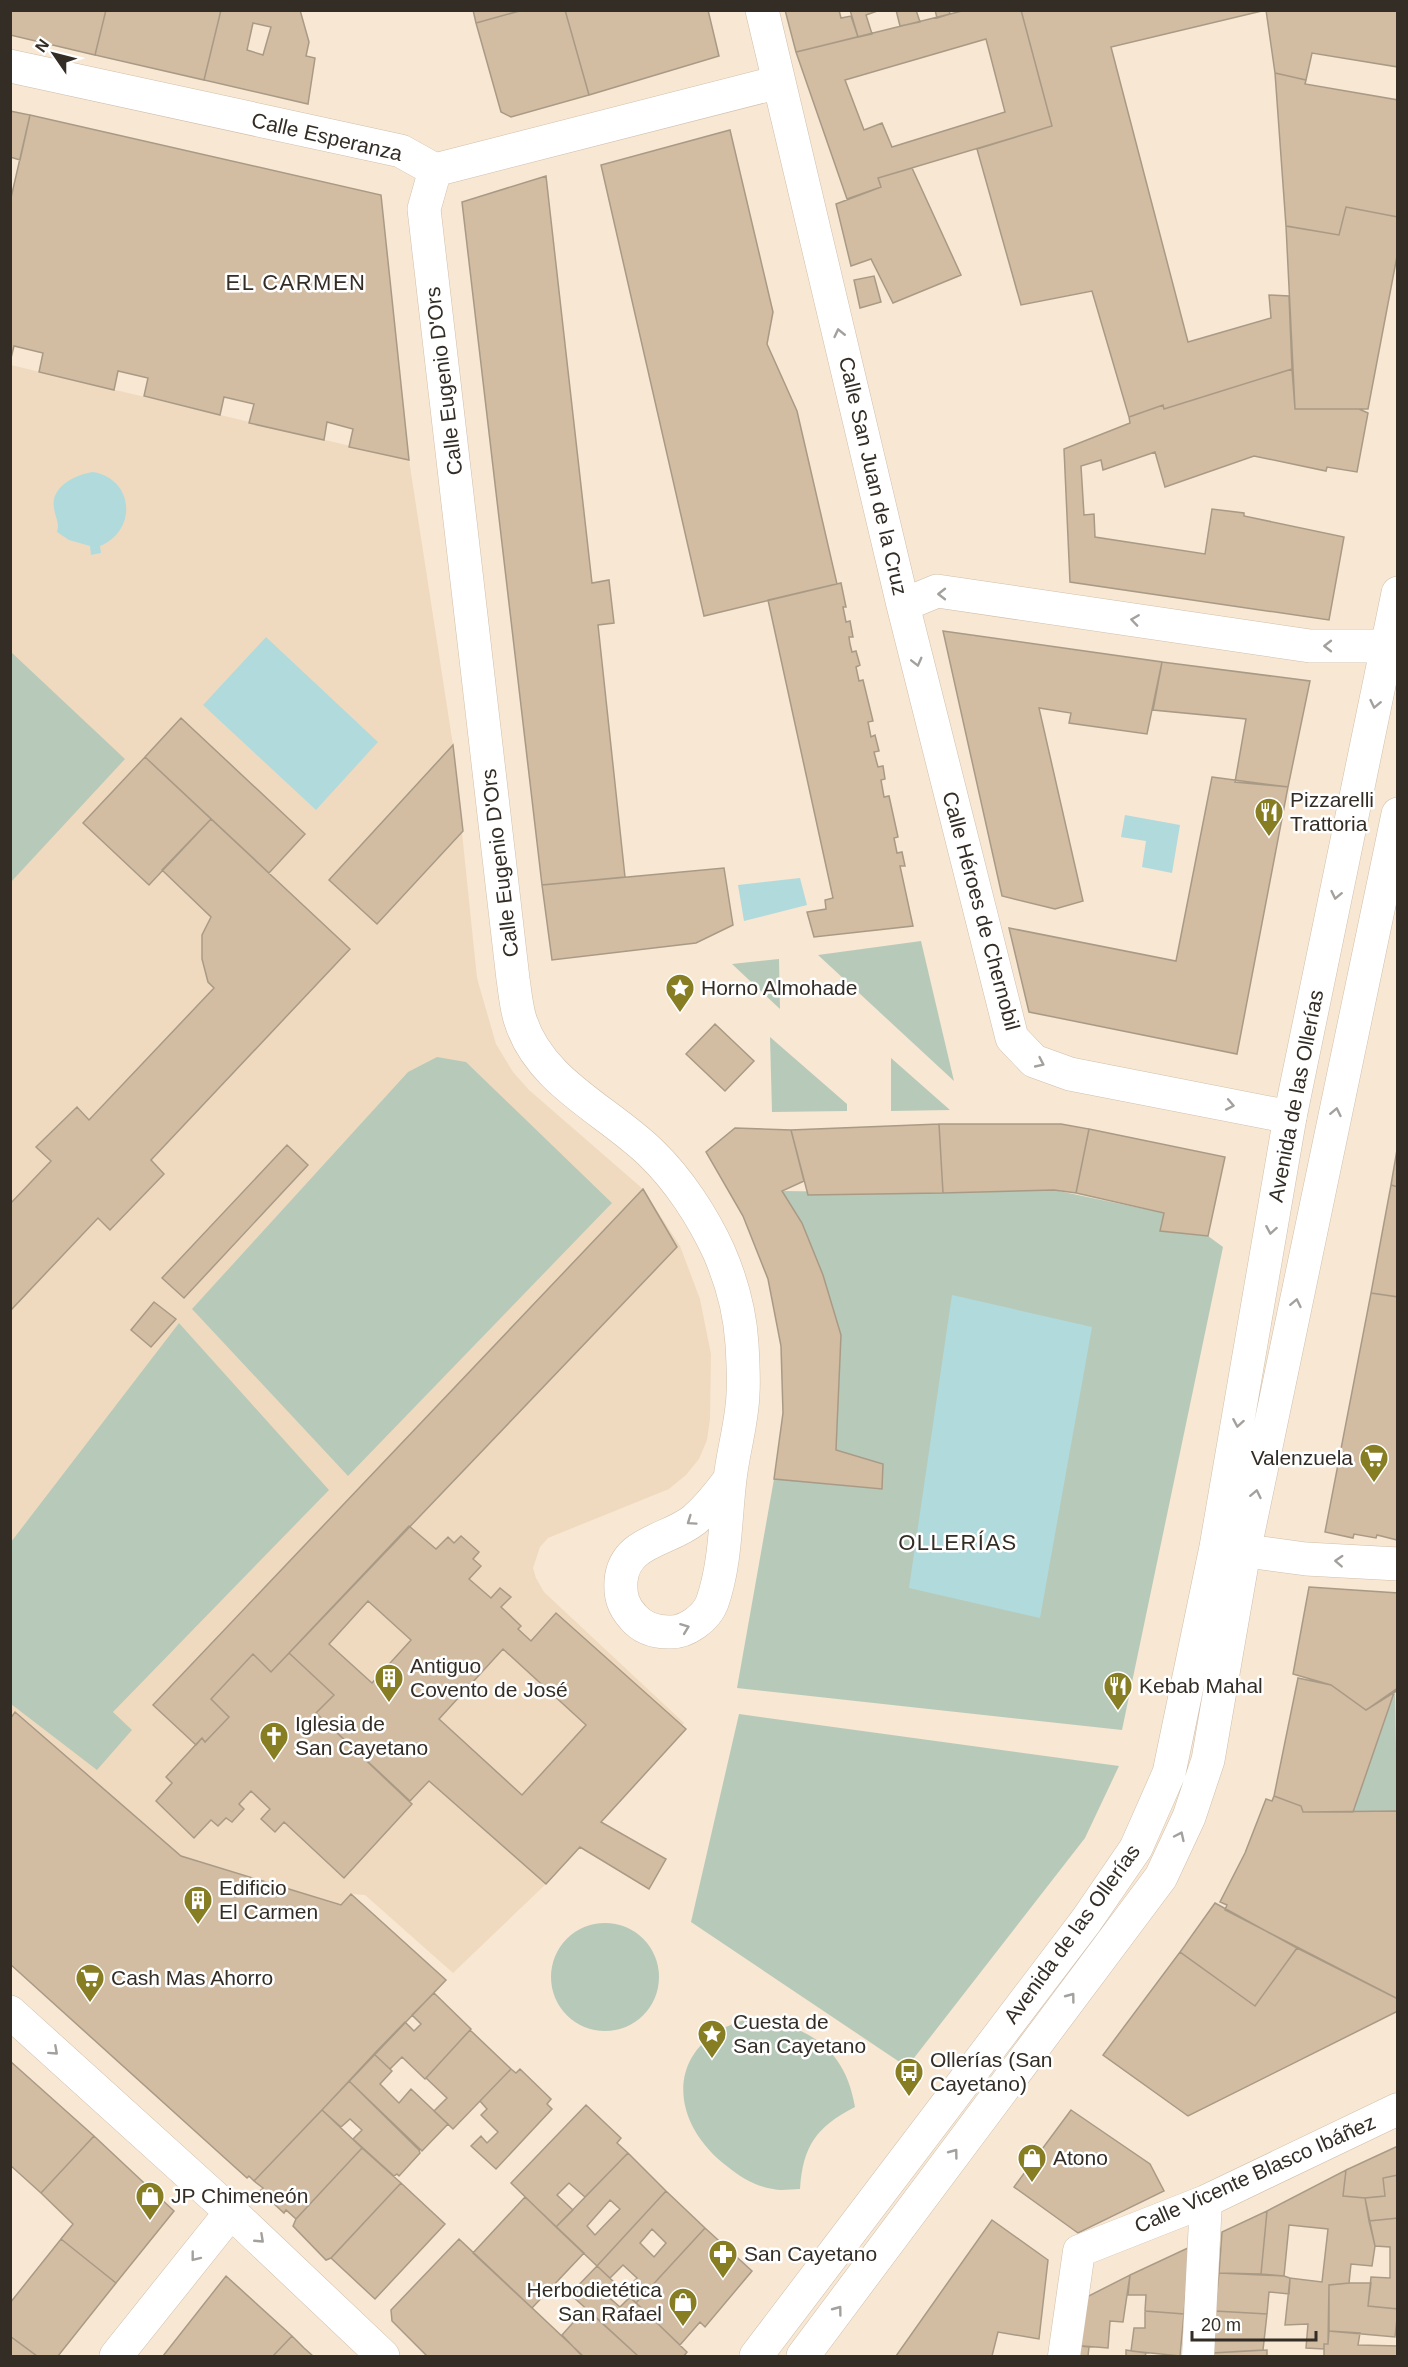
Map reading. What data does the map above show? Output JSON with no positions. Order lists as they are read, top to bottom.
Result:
{
  "streets": {
    "street": [
      "Calle Esperanza",
      "Calle Eugenio D'Ors",
      "Calle San Juan de la Cruz",
      "Calle Héroes de Chernobil",
      "Avenida de las Ollerías",
      "Calle Vicente Blasco Ibáñez"
    ]
  },
  "crossings": [
    ["Calle Esperanza", "Calle Eugenio D'Ors"],
    ["Calle San Juan de la Cruz", "Calle Héroes de Chernobil"],
    ["Calle San Juan de la Cruz", "Avenida de las Ollerías"],
    ["Calle Héroes de Chernobil", "Avenida de las Ollerías"]
  ],
  "one_way": ["Calle San Juan de la Cruz", "Calle Héroes de Chernobil"],
  "districts": ["EL CARMEN", "OLLERÍAS"],
  "places": {
    "restaurant": ["Pizzarelli Trattoria", "Kebab Mahal"],
    "place": ["Horno Almohade", "Cuesta de San Cayetano"],
    "supermarket": ["Valenzuela", "Cash Mas Ahorro"],
    "building": ["Antiguo Covento de José", "Edificio El Carmen"],
    "church": ["Iglesia de San Cayetano"],
    "bus stop": ["Ollerías (San Cayetano)"],
    "shop": ["Atono", "JP Chimeneón", "Herbodietética San Rafael"],
    "pharmacy": ["San Cayetano"]
  },
  "scale_bar": "20 m",
  "north": "top left"
}
